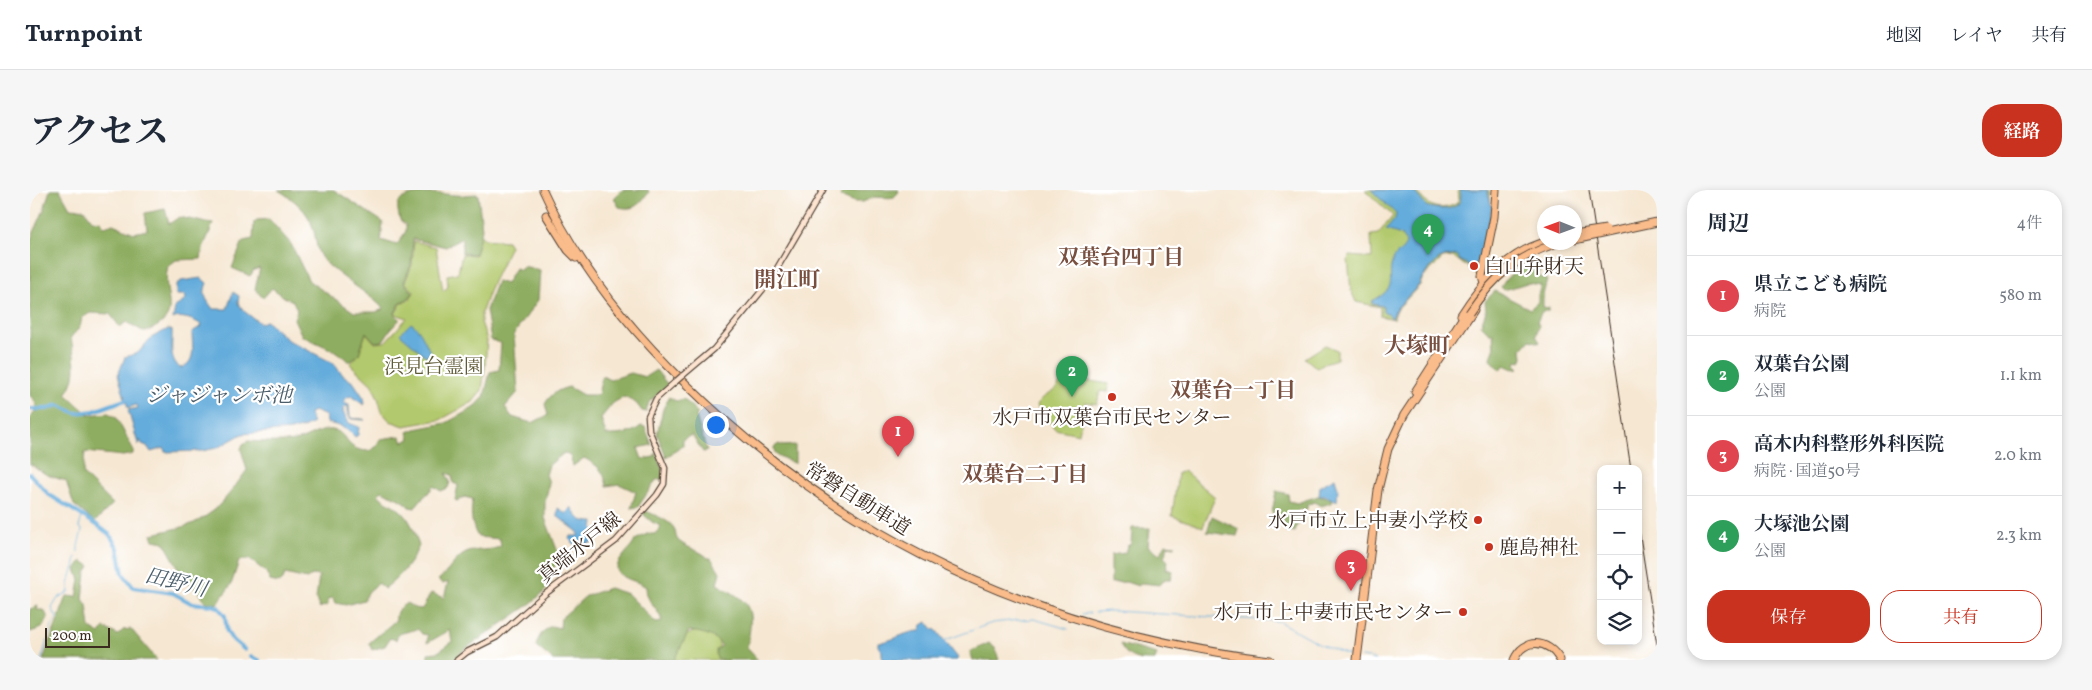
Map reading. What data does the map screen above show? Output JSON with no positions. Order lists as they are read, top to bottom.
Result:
{
  "streets": {
    "highway": ["常磐自動車道"],
    "main road": ["真端水戸線"]
  },
  "districts": [
    "双葉台四丁目",
    "開江町",
    "大塚町",
    "双葉台一丁目",
    "双葉台二丁目"
  ],
  "water": ["ジャジャンボ池", "田野川"],
  "parks": ["浜見台霊園"],
  "places": [
    "白山弁財天",
    "水戸市双葉台市民センター",
    "水戸市立上中妻小学校",
    "鹿島神社",
    "水戸市上中妻市民センター"
  ],
  "scale_bar": "200 m",
  "north": "left",
  "page": {
    "header": "Turnpoint",
    "nav": ["地図", "レイヤ", "共有"],
    "title": "アクセス",
    "buttons": [
      "経路",
      ["保存", "共有"]
    ],
    "heading": ["周辺", "4件"],
    "pins": [
      "4",
      "2",
      "1",
      "3"
    ],
    "list": [
      {
        "mark": "1",
        "name": "県立こども病院",
        "note": "病院",
        "value": "580 m"
      },
      {
        "mark": "2",
        "name": "双葉台公園",
        "note": "公園",
        "value": "1.1 km"
      },
      {
        "mark": "3",
        "name": "高木内科整形外科医院",
        "note": "病院 · 国道50号",
        "value": "2.0 km"
      },
      {
        "mark": "4",
        "name": "大塚池公園",
        "note": "公園",
        "value": "2.3 km"
      }
    ],
    "map_buttons": ["+", "−"],
    "scale": "200 m"
  }
}
